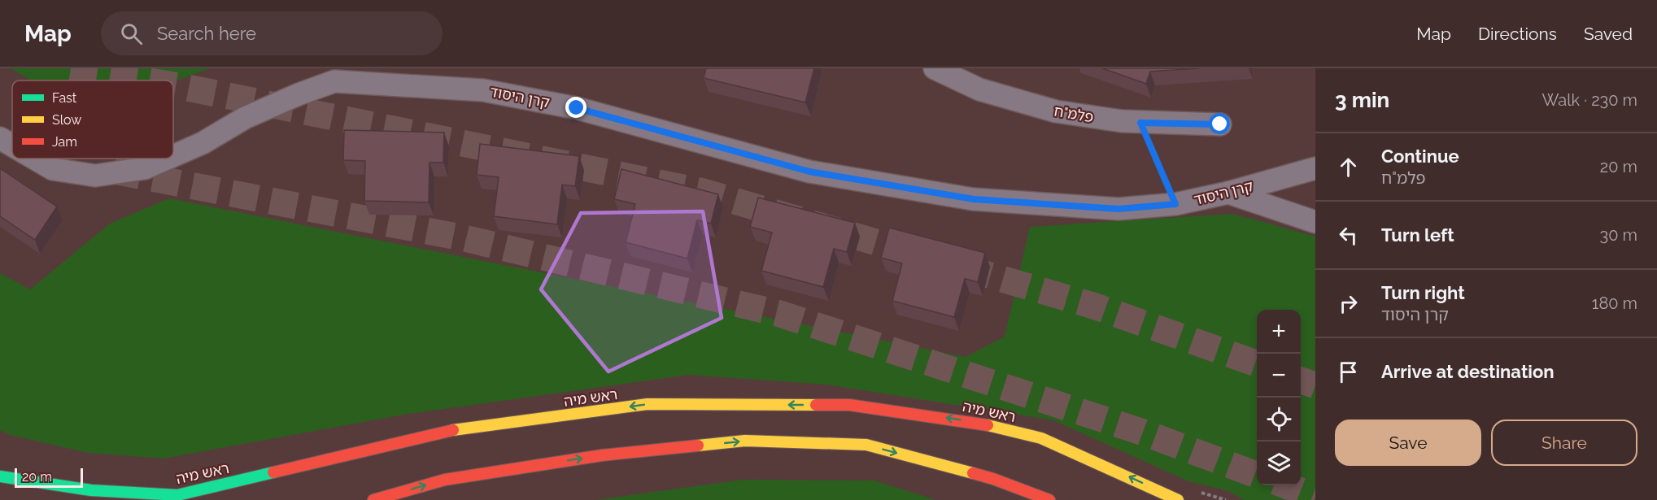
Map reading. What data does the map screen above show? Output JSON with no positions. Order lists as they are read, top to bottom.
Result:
{
  "streets": {
    "street": ["קרן היסוד", "פלמ\"ח", "ראש מיה"]
  },
  "legend": ["Fast", "Slow", "Jam"],
  "scale_bar": "20 m",
  "page": {
    "header": "Map",
    "search": "Search here",
    "nav": ["Map", "Directions", "Saved"],
    "heading": ["3 min", "Walk · 230 m"],
    "list": [
      ["Continue", "פלמ\"ח", "20 m"],
      ["Turn left", "30 m"],
      ["Turn right", "קרן היסוד", "180 m"],
      "Arrive at destination"
    ],
    "map_buttons": ["+", "−"],
    "buttons": ["Save", "Share"],
    "scale": "20 m"
  }
}
